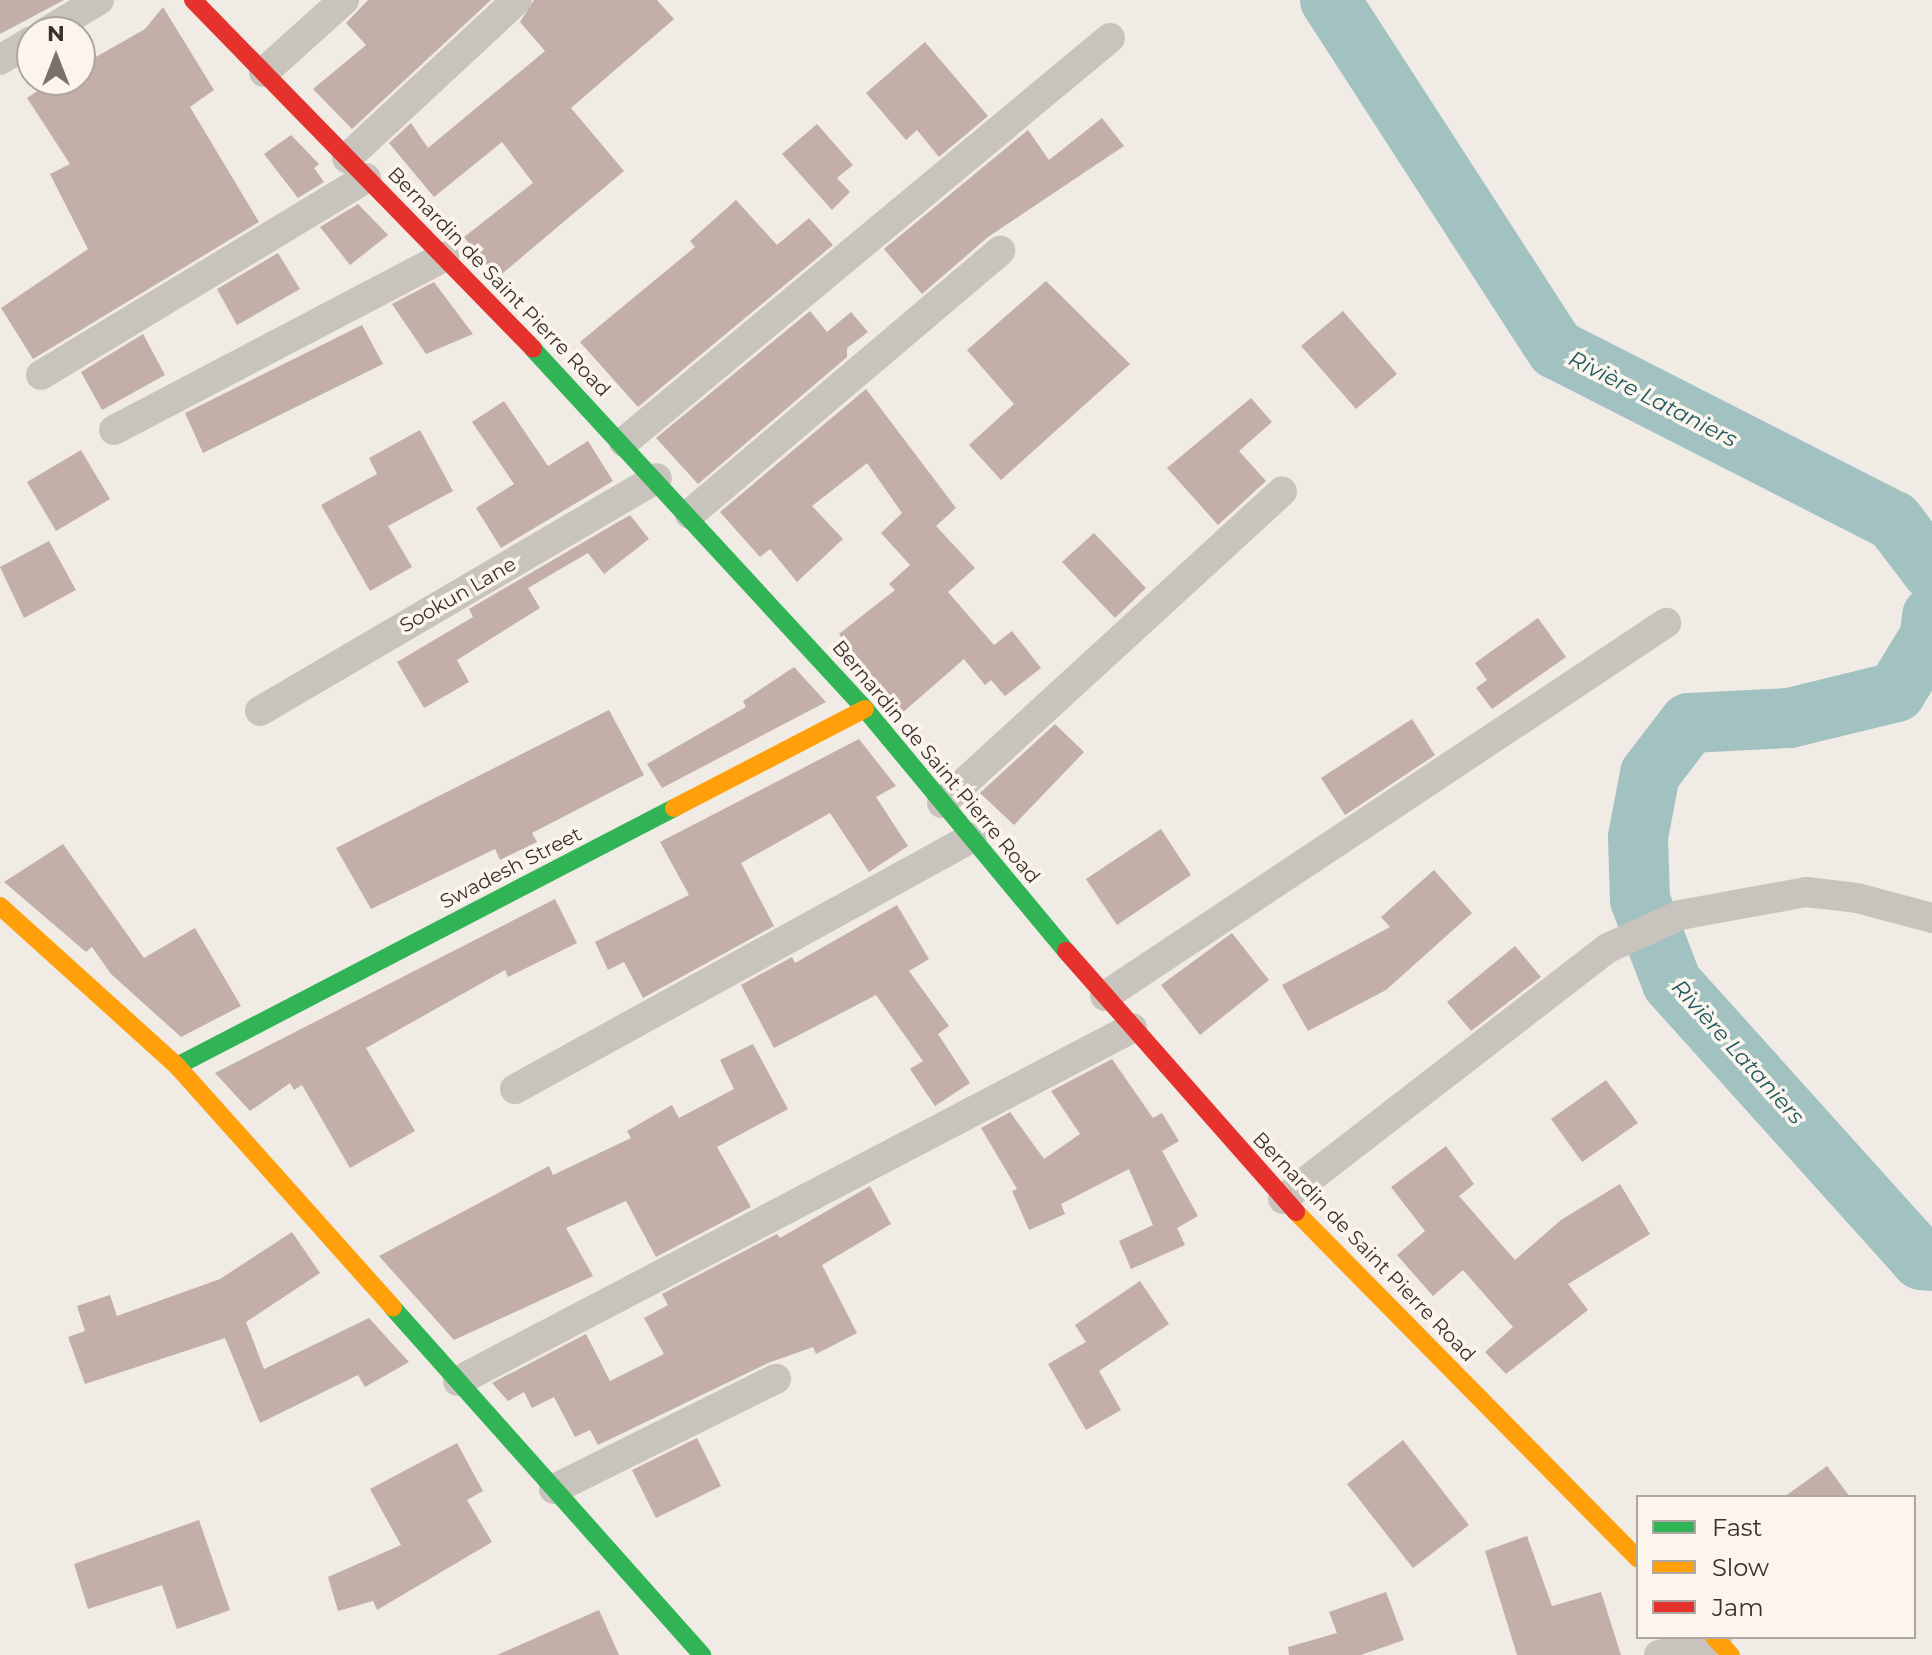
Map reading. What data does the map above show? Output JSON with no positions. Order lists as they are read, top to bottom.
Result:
{
  "streets": {
    "main road": ["Bernardin de Saint Pierre Road", "Swadesh Street"],
    "street": ["Sookun Lane"]
  },
  "crossings": [
    ["Bernardin de Saint Pierre Road", "Sookun Lane"],
    ["Bernardin de Saint Pierre Road", "Swadesh Street"]
  ],
  "water": ["Rivière Lataniers"],
  "legend": ["Fast", "Slow", "Jam"],
  "north": "top"
}
